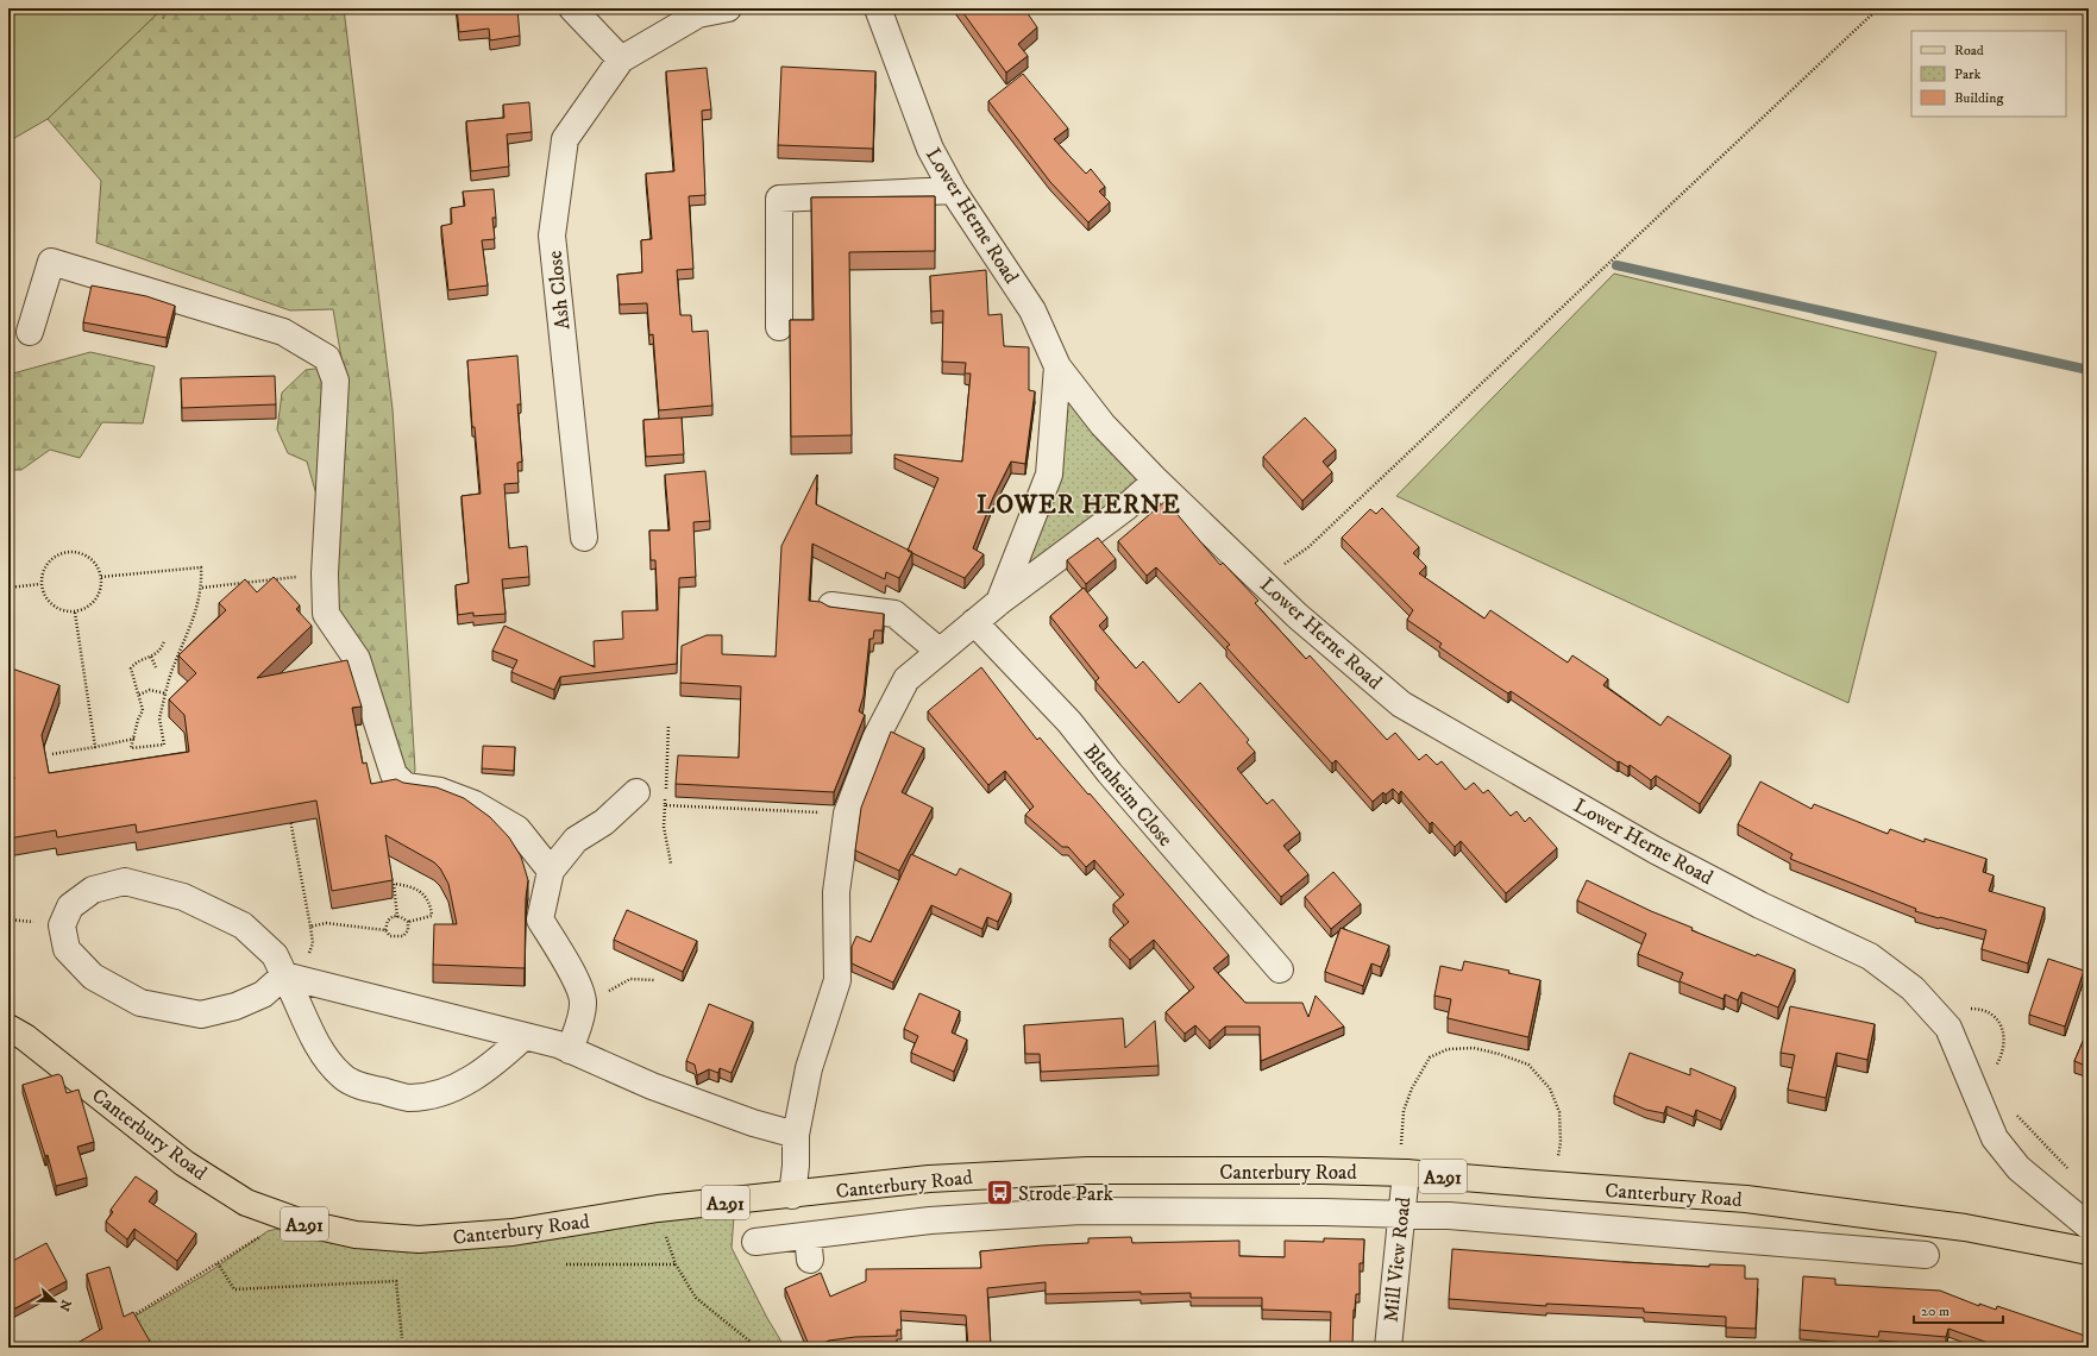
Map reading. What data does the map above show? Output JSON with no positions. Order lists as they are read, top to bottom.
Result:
{
  "streets": {
    "main road": ["Canterbury Road", "A291"],
    "street": [
      "Lower Herne Road",
      "Ash Close",
      "Blenheim Close",
      "Mill View Road"
    ]
  },
  "crossings": [
    ["Lower Herne Road", "Blenheim Close"],
    ["Lower Herne Road", "Canterbury Road"],
    ["Canterbury Road", "Mill View Road"]
  ],
  "districts": ["LOWER HERNE"],
  "places": {
    "bus stop": ["Strode Park"]
  },
  "legend": ["Road", "Park", "Building"],
  "scale_bar": "20 m",
  "north": "right"
}
